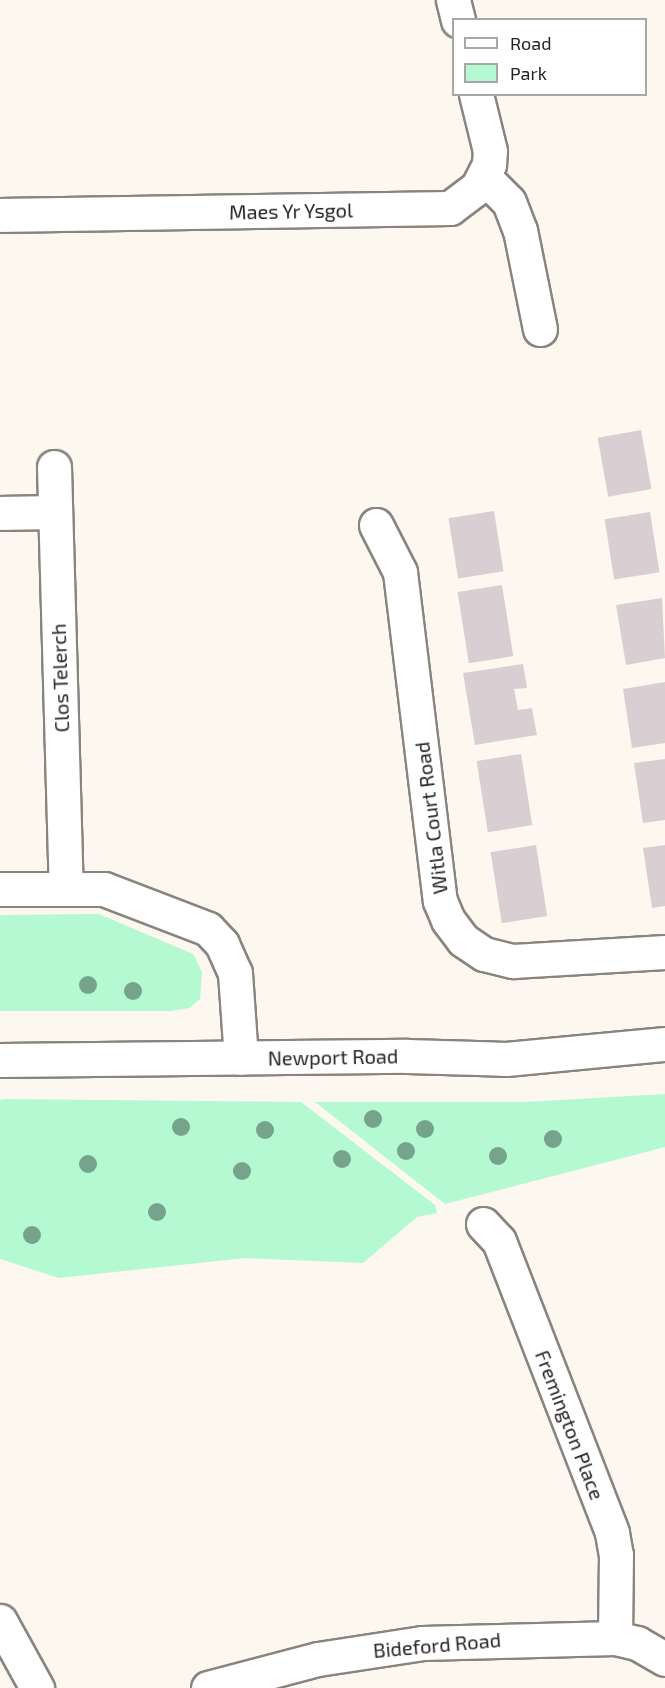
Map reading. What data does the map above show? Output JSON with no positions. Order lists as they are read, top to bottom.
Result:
{
  "streets": {
    "street": [
      "Maes Yr Ysgol",
      "Clos Telerch",
      "Witla Court Road",
      "Newport Road",
      "Fremington Place",
      "Bideford Road"
    ]
  },
  "crossings": [
    ["Fremington Place", "Bideford Road"]
  ],
  "legend": ["Road", "Park"]
}
